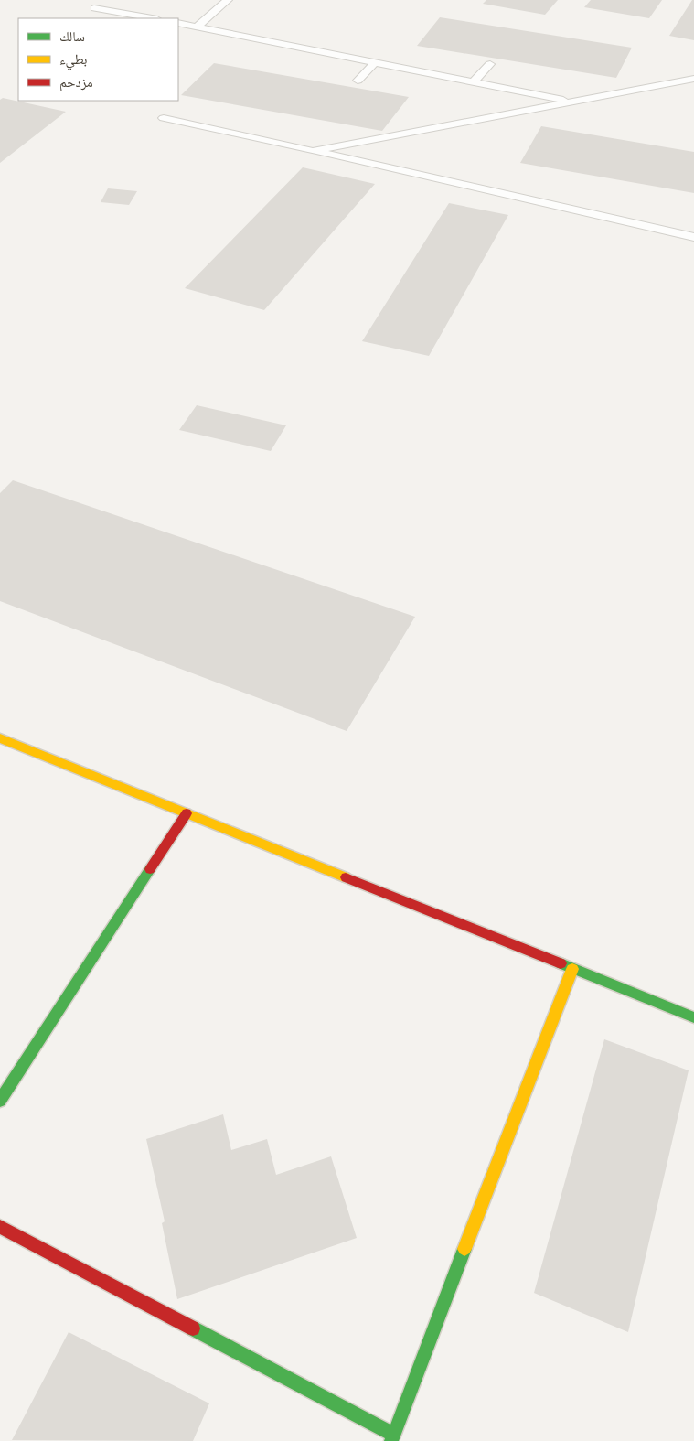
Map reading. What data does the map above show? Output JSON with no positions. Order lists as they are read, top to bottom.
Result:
{
  "legend": ["سالك", "بطيء", "مزدحم"]
}
